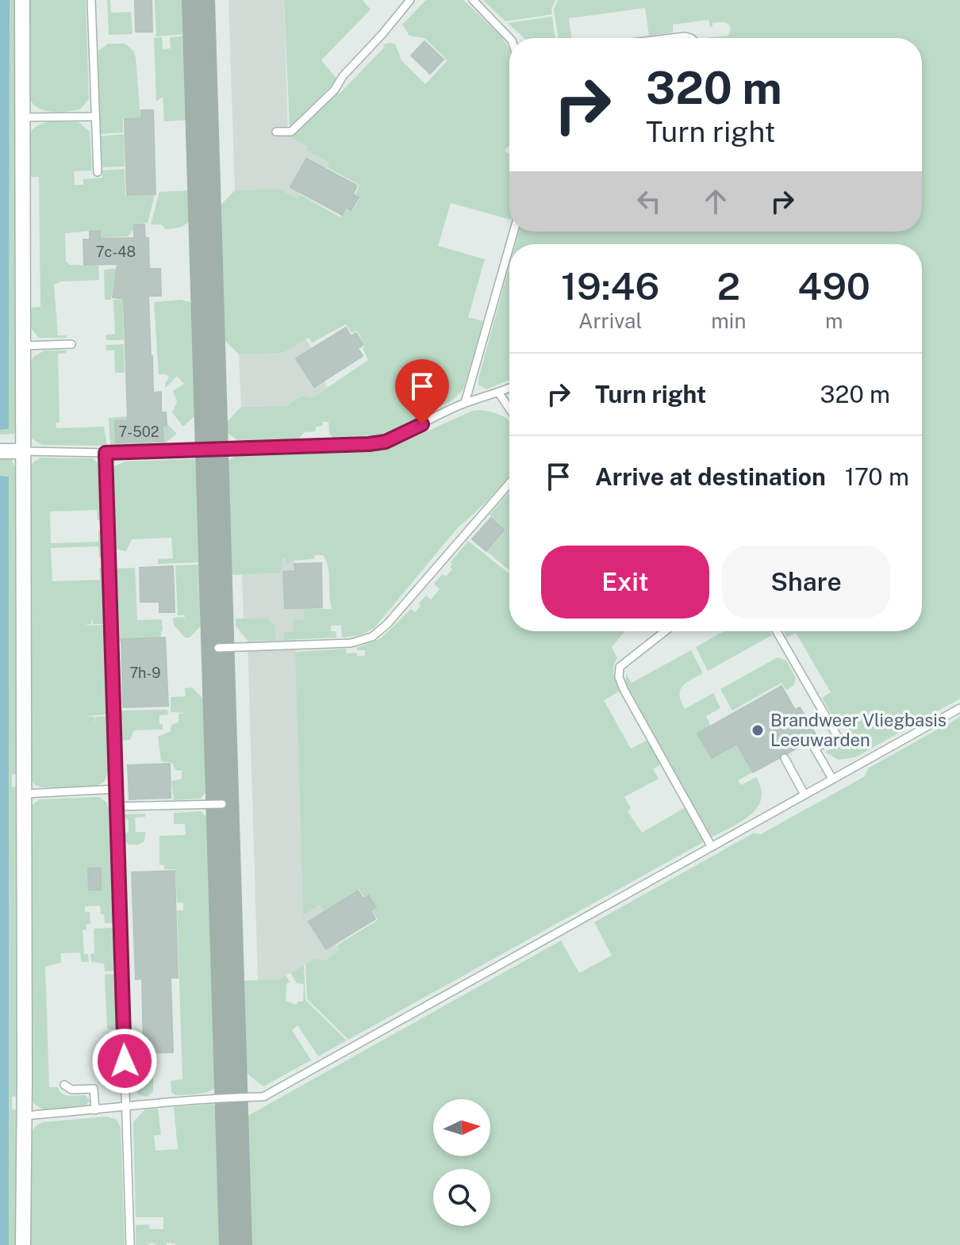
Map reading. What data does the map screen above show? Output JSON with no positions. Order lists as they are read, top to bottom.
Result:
{
  "places": ["Brandweer Vliegbasis Leeuwarden"],
  "house_numbers": ["7c-48", "7-502", "7h-9"],
  "north": "right",
  "page": {
    "turn": ["320 m", "Turn right"],
    "eta": [
      "19:46",
      "Arrival",
      "2",
      "min",
      "490",
      "m"
    ],
    "list": [
      {
        "name": "Turn right",
        "value": "320 m"
      },
      {
        "name": "Arrive at destination",
        "value": "170 m"
      }
    ],
    "buttons": ["Exit", "Share"]
  }
}
